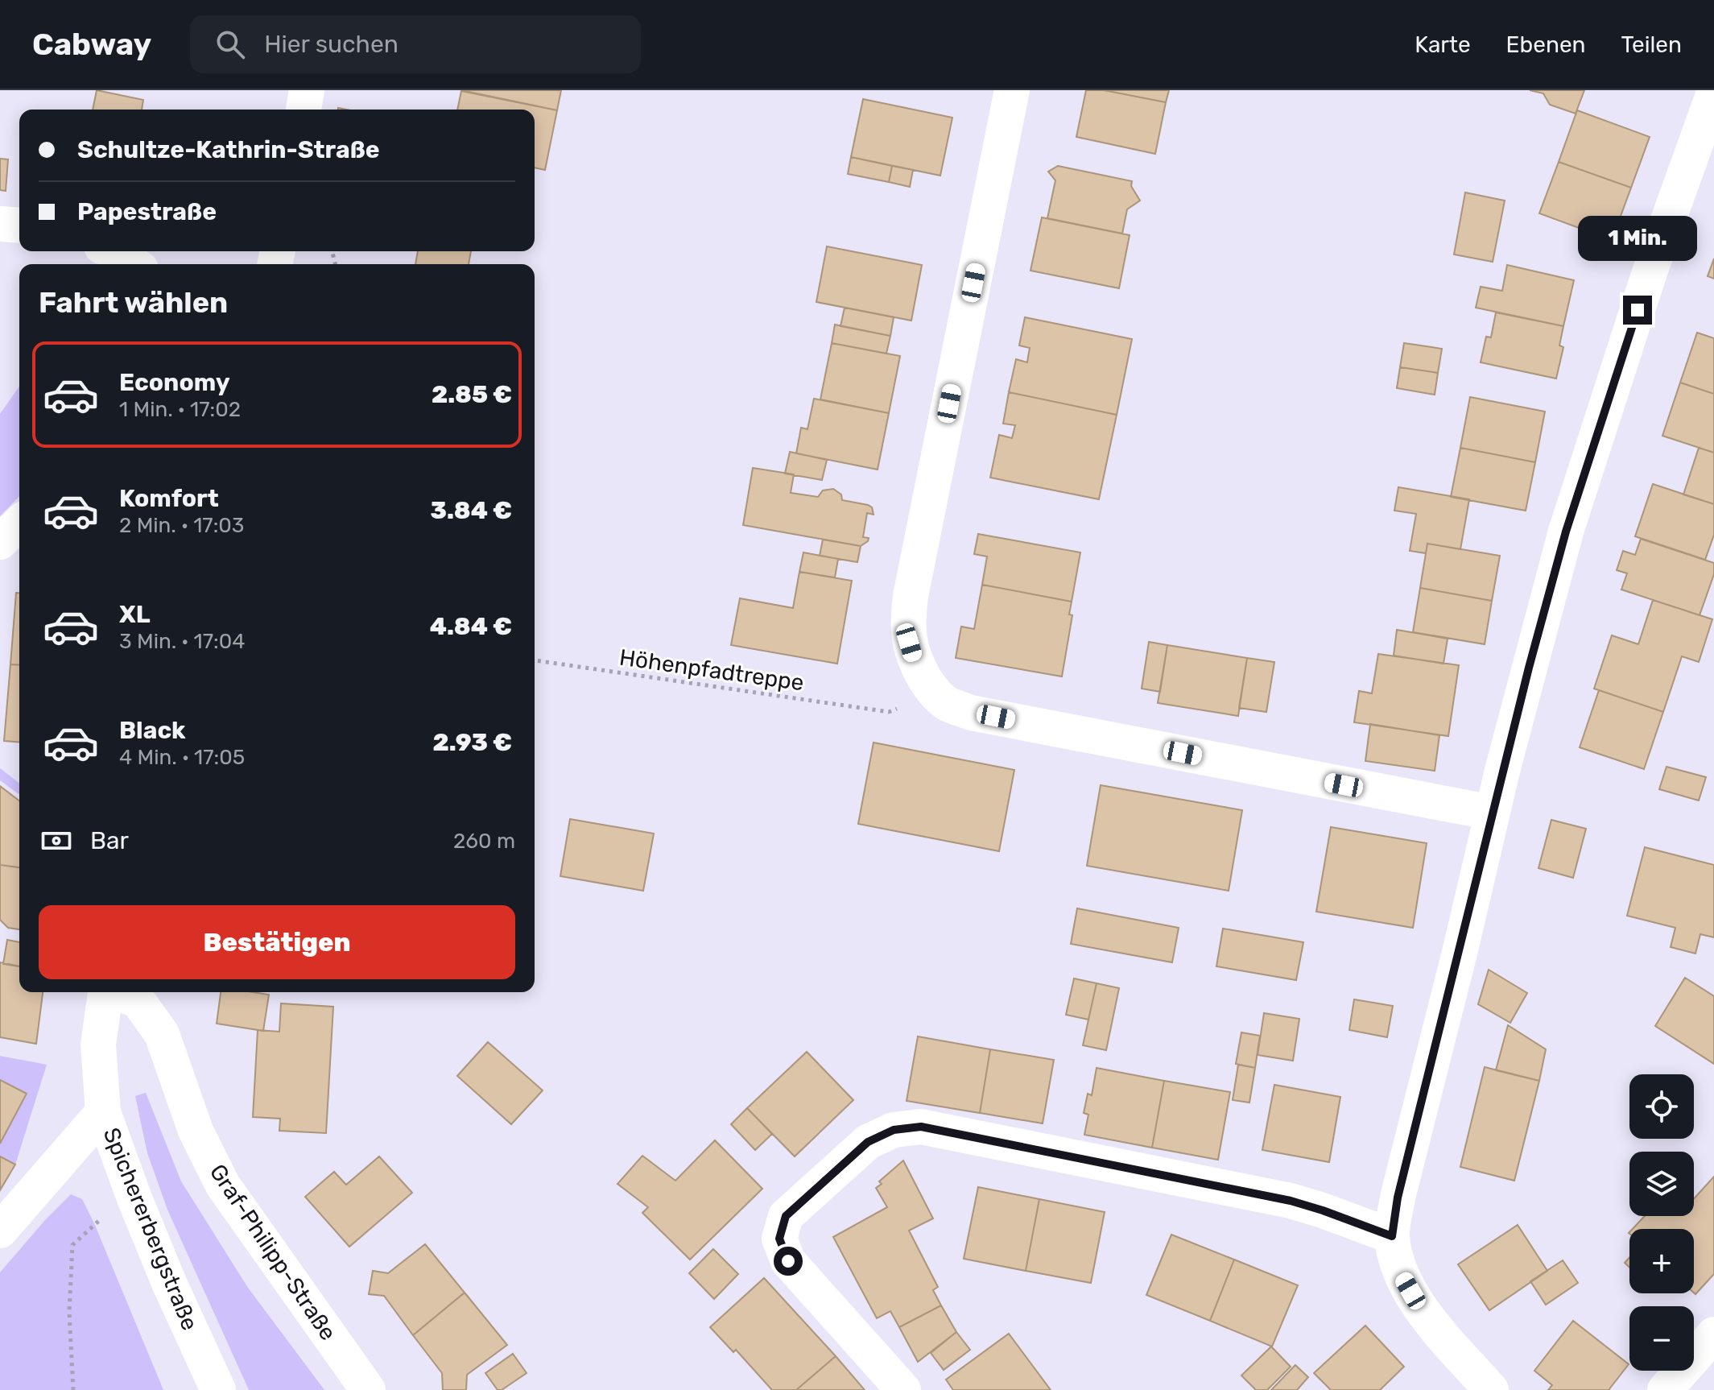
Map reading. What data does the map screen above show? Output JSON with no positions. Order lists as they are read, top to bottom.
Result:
{
  "streets": {
    "street": ["Spichererbergstraße", "Graf-Philipp-Straße"],
    "path": ["Höhenpfadtreppe"]
  },
  "page": {
    "header": "Cabway",
    "search": "Hier suchen",
    "nav": ["Karte", "Ebenen", "Teilen"],
    "banner": ["Schultze-Kathrin-Straße", "Papestraße"],
    "bubble": "1 Min.",
    "heading": "Fahrt wählen",
    "list": [
      {
        "name": "Economy",
        "note": "1 Min. · 17:02",
        "value": "2.85 €"
      },
      {
        "name": "Komfort",
        "note": "2 Min. · 17:03",
        "value": "3.84 €"
      },
      {
        "name": "XL",
        "note": "3 Min. · 17:04",
        "value": "4.84 €"
      },
      {
        "name": "Black",
        "note": "4 Min. · 17:05",
        "value": "2.93 €"
      }
    ],
    "pay": ["Bar", "260 m"],
    "buttons": "Bestätigen",
    "map_buttons": ["+", "−"]
  }
}
